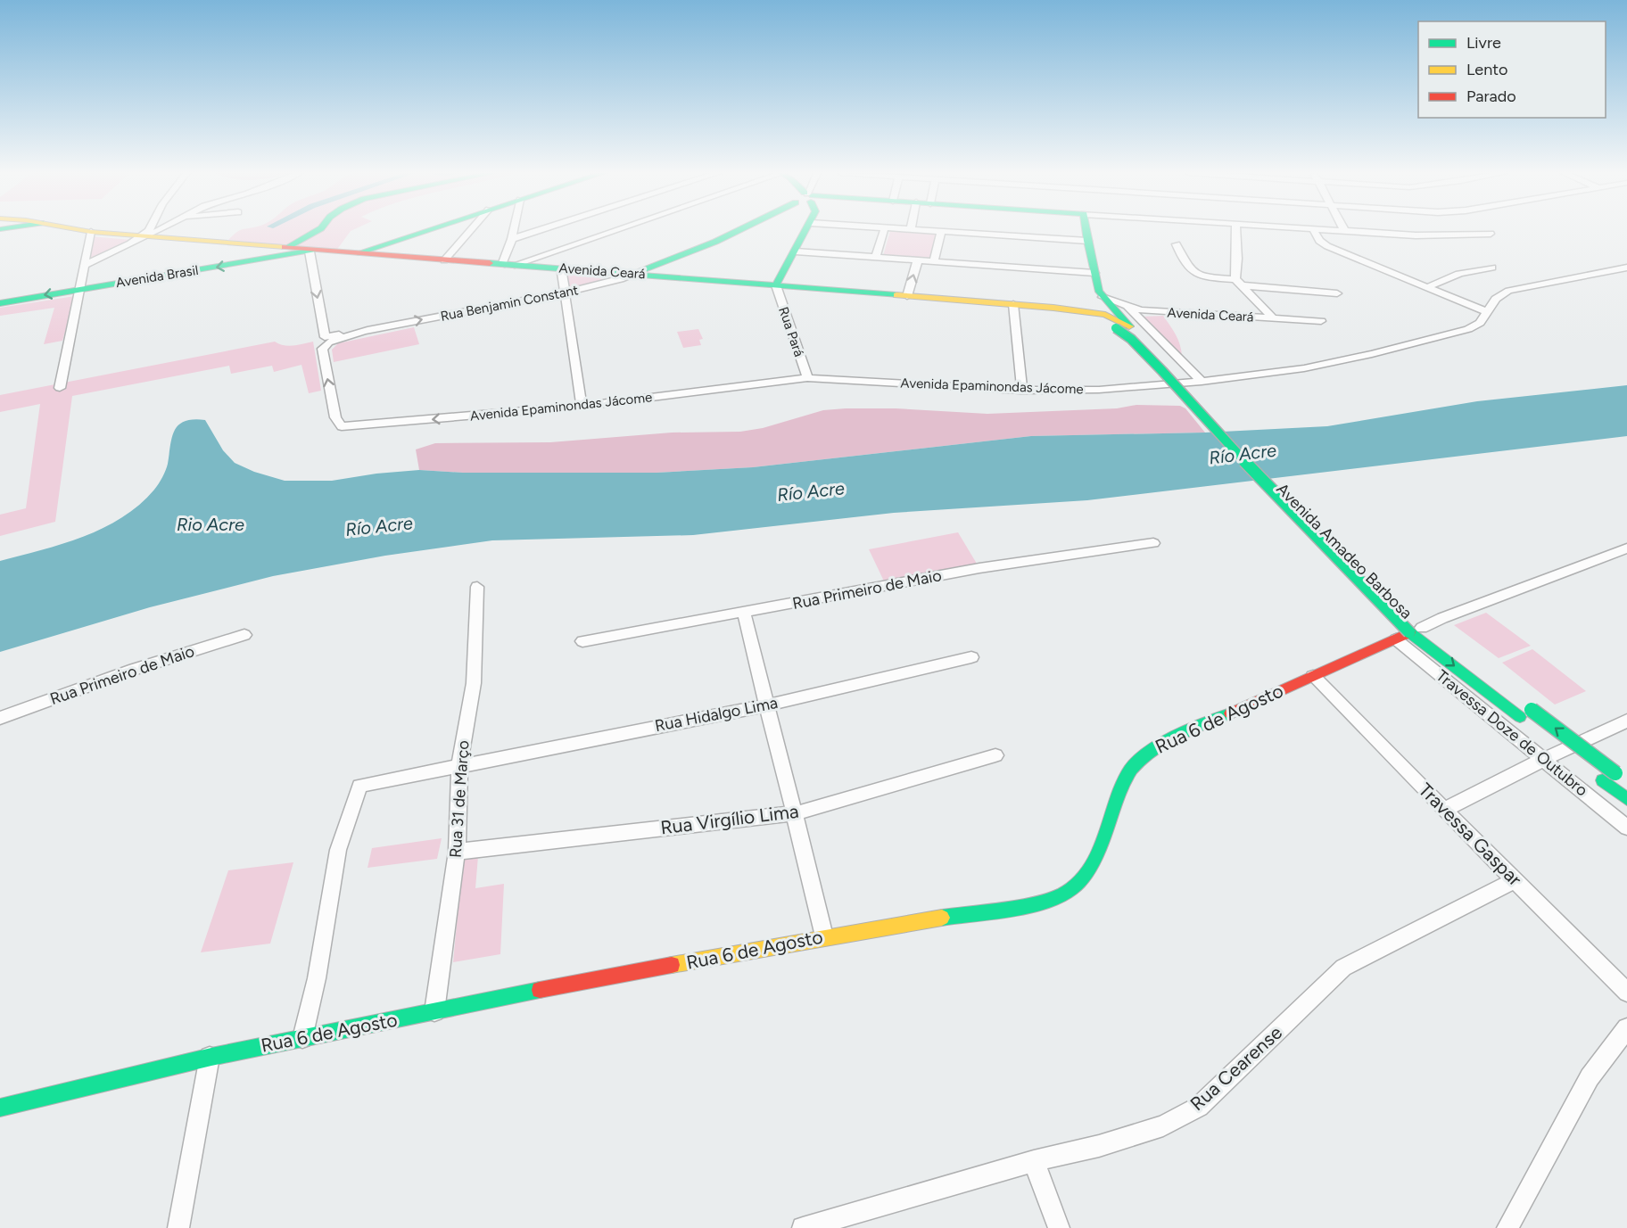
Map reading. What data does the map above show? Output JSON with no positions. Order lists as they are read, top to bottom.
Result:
{
  "streets": {
    "street": [
      "Avenida Ceará",
      "Avenida Brasil",
      "Rua Benjamin Constant",
      "Rua Pará",
      "Avenida Epaminondas Jácome",
      "Avenida Amadeo Barbosa",
      "Rua Primeiro de Maio",
      "Rua Hidalgo Lima",
      "Rua 6 de Agosto",
      "Travessa Doze de Outubro",
      "Rua 31 de Março",
      "Rua Virgílio Lima",
      "Travessa Gaspar",
      "Rua Cearense"
    ]
  },
  "crossings": [
    ["Avenida Ceará", "Avenida Brasil"],
    ["Avenida Ceará", "Rua Benjamin Constant"],
    ["Avenida Ceará", "Rua Pará"],
    ["Avenida Ceará", "Avenida Amadeo Barbosa"],
    ["Rua Benjamin Constant", "Avenida Epaminondas Jácome"],
    ["Rua Pará", "Avenida Epaminondas Jácome"],
    ["Avenida Amadeo Barbosa", "Rua 6 de Agosto"],
    ["Avenida Amadeo Barbosa", "Travessa Doze de Outubro"],
    ["Rua Hidalgo Lima", "Rua 6 de Agosto"],
    ["Rua Hidalgo Lima", "Rua 31 de Março"],
    ["Rua 6 de Agosto", "Travessa Doze de Outubro"],
    ["Rua 6 de Agosto", "Rua 31 de Março"],
    ["Rua 6 de Agosto", "Travessa Gaspar"],
    ["Rua 31 de Março", "Rua Virgílio Lima"],
    ["Travessa Gaspar", "Rua Cearense"]
  ],
  "one_way": ["Avenida Brasil"],
  "water": ["Río Acre", "Rio Acre"],
  "legend": ["Livre", "Lento", "Parado"]
}
